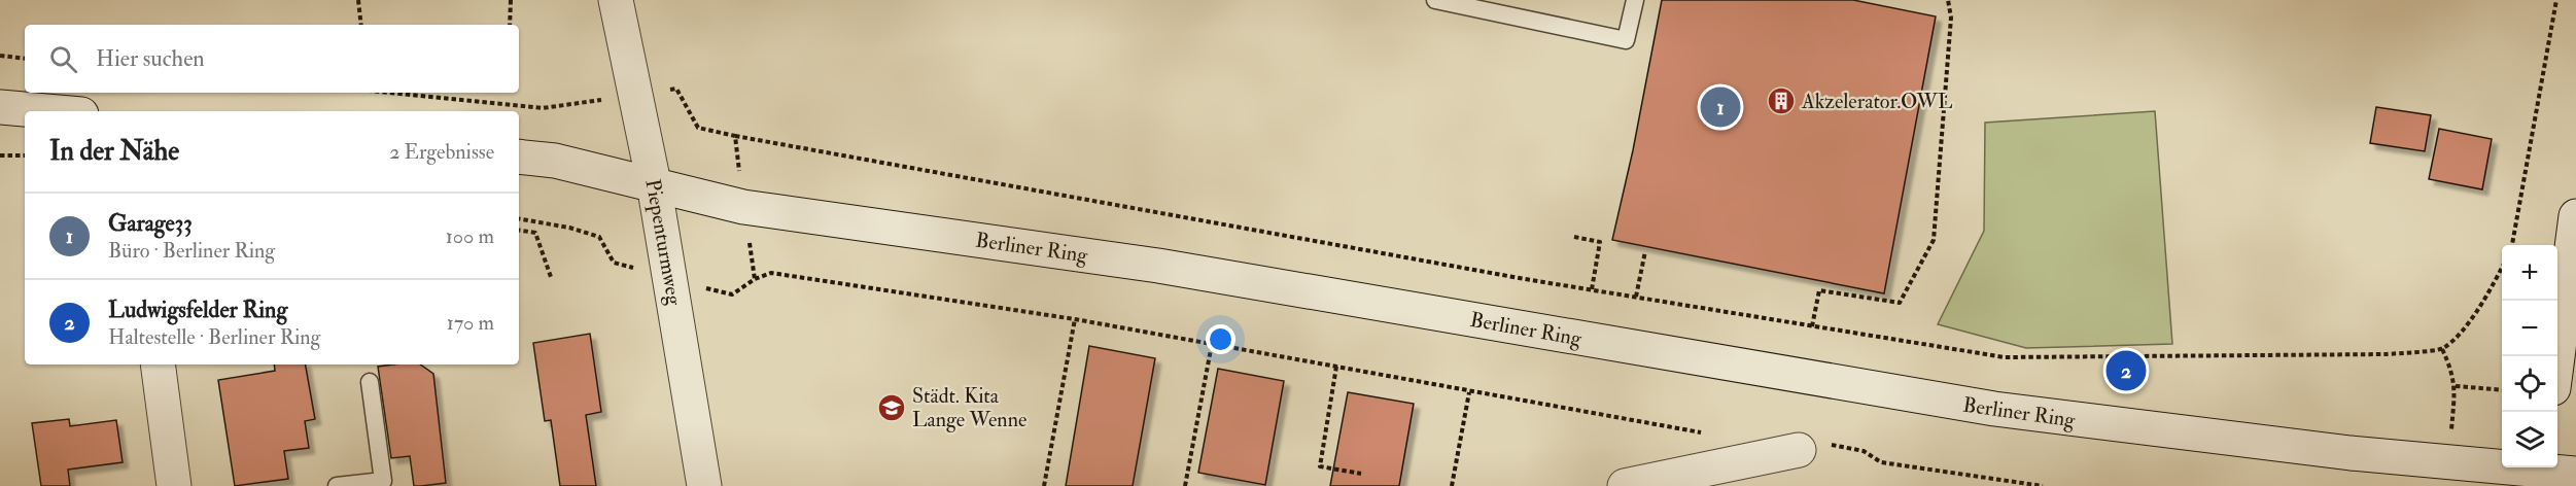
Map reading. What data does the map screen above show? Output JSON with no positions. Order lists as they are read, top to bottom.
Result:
{
  "streets": {
    "main road": ["Piepenturmweg", "Berliner Ring"]
  },
  "crossings": [
    ["Piepenturmweg", "Berliner Ring"]
  ],
  "places": {
    "building": ["Akzelerator.OWL"],
    "school or university": ["Städt. Kita Lange Wenne"]
  },
  "page": {
    "search": "Hier suchen",
    "pins": ["1", "2"],
    "heading": ["In der Nähe", "2 Ergebnisse"],
    "list": [
      {
        "mark": "1",
        "name": "Garage33",
        "note": "Büro · Berliner Ring",
        "value": "100 m"
      },
      {
        "mark": "2",
        "name": "Ludwigsfelder Ring",
        "note": "Haltestelle · Berliner Ring",
        "value": "170 m"
      }
    ],
    "map_buttons": ["+", "−"]
  }
}
